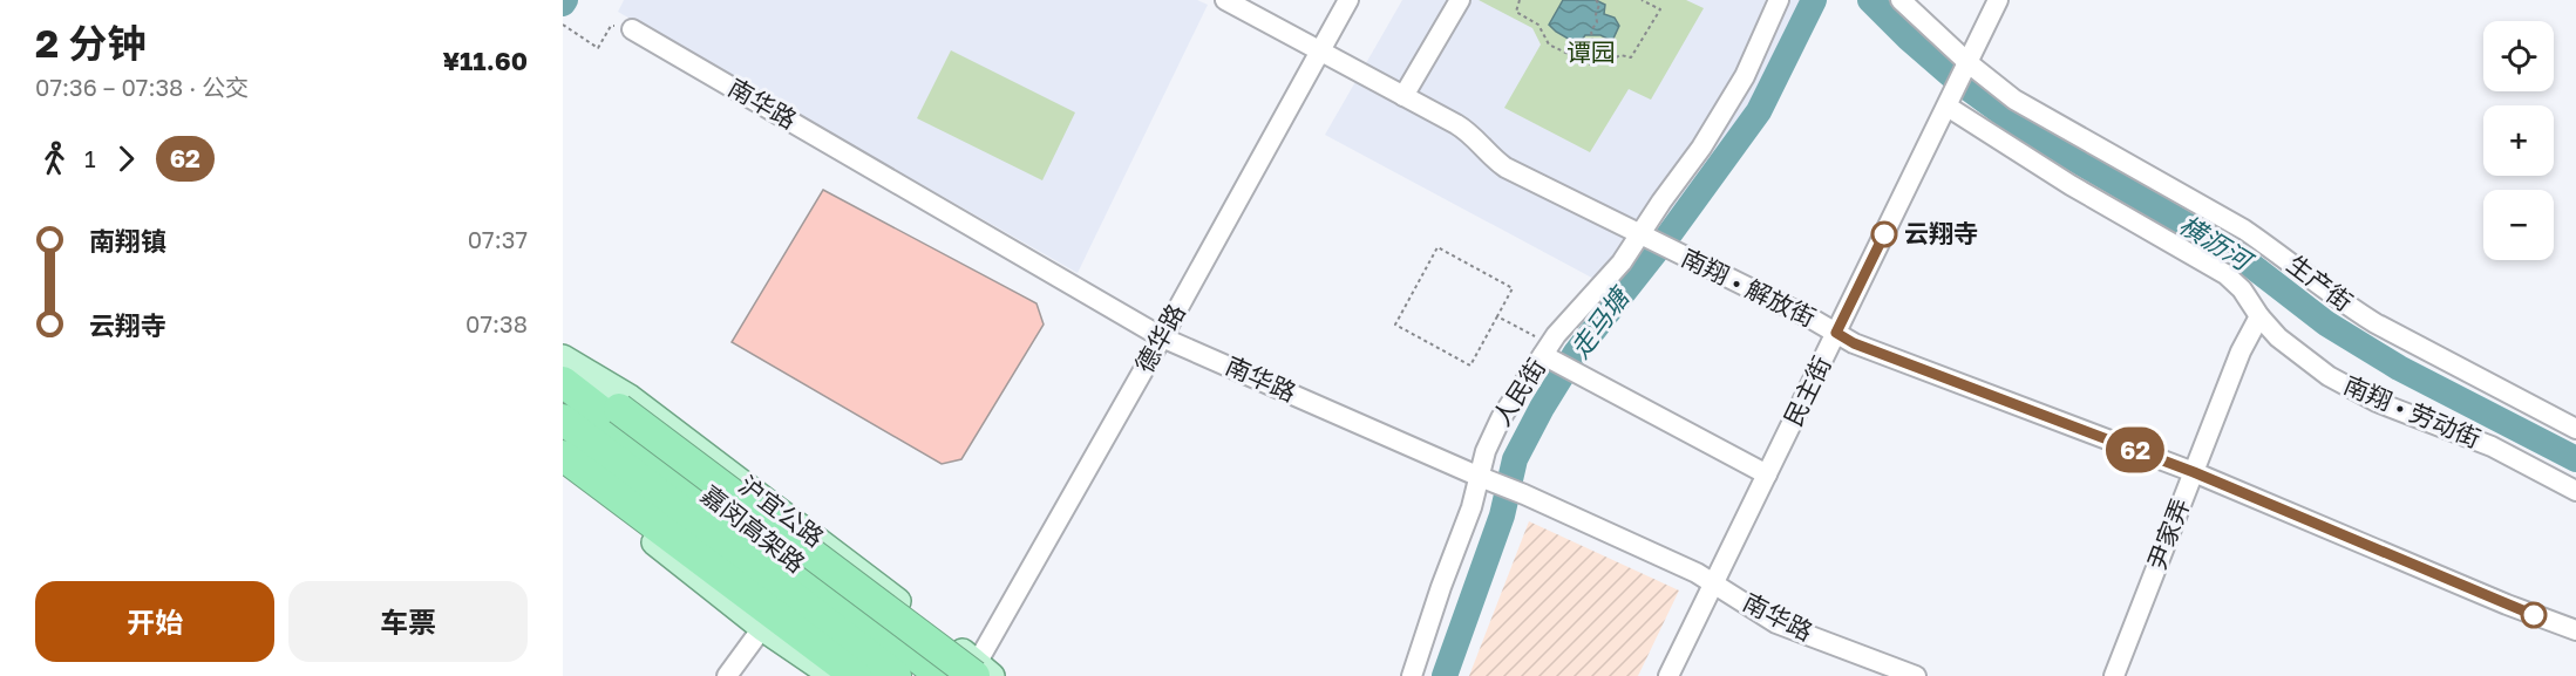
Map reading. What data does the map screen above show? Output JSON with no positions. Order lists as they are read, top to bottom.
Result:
{
  "streets": {
    "highway": ["嘉闵高架路"],
    "main road": ["沪宜公路"],
    "street": [
      "南华路",
      "生产街",
      "南翔 • 解放街",
      "德华路",
      "民主街",
      "人民街",
      "南翔 • 劳动街",
      "尹家弄"
    ]
  },
  "crossings": [
    ["南华路", "德华路"],
    ["南华路", "民主街"],
    ["南华路", "人民街"],
    ["生产街", "民主街"],
    ["南翔 • 解放街", "德华路"],
    ["南翔 • 解放街", "民主街"],
    ["南翔 • 解放街", "人民街"],
    ["南翔 • 解放街", "尹家弄"],
    ["德华路", "沪宜公路"],
    ["民主街", "南翔 • 劳动街"],
    ["南翔 • 劳动街", "尹家弄"]
  ],
  "water": ["横沥河", "走马塘"],
  "parks": ["谭园"],
  "places": ["云翔寺"],
  "lines": ["bus line 62"],
  "page": {
    "heading": ["2 分钟", "07:36 – 07:38 · 公交", "¥11.60"],
    "on_map": "62",
    "map_buttons": ["+", "−"],
    "legs": ["1", "62"],
    "list": [
      {
        "name": "南翔镇",
        "value": "07:37"
      },
      {
        "name": "云翔寺",
        "value": "07:38"
      }
    ],
    "buttons": ["开始", "车票"]
  }
}
